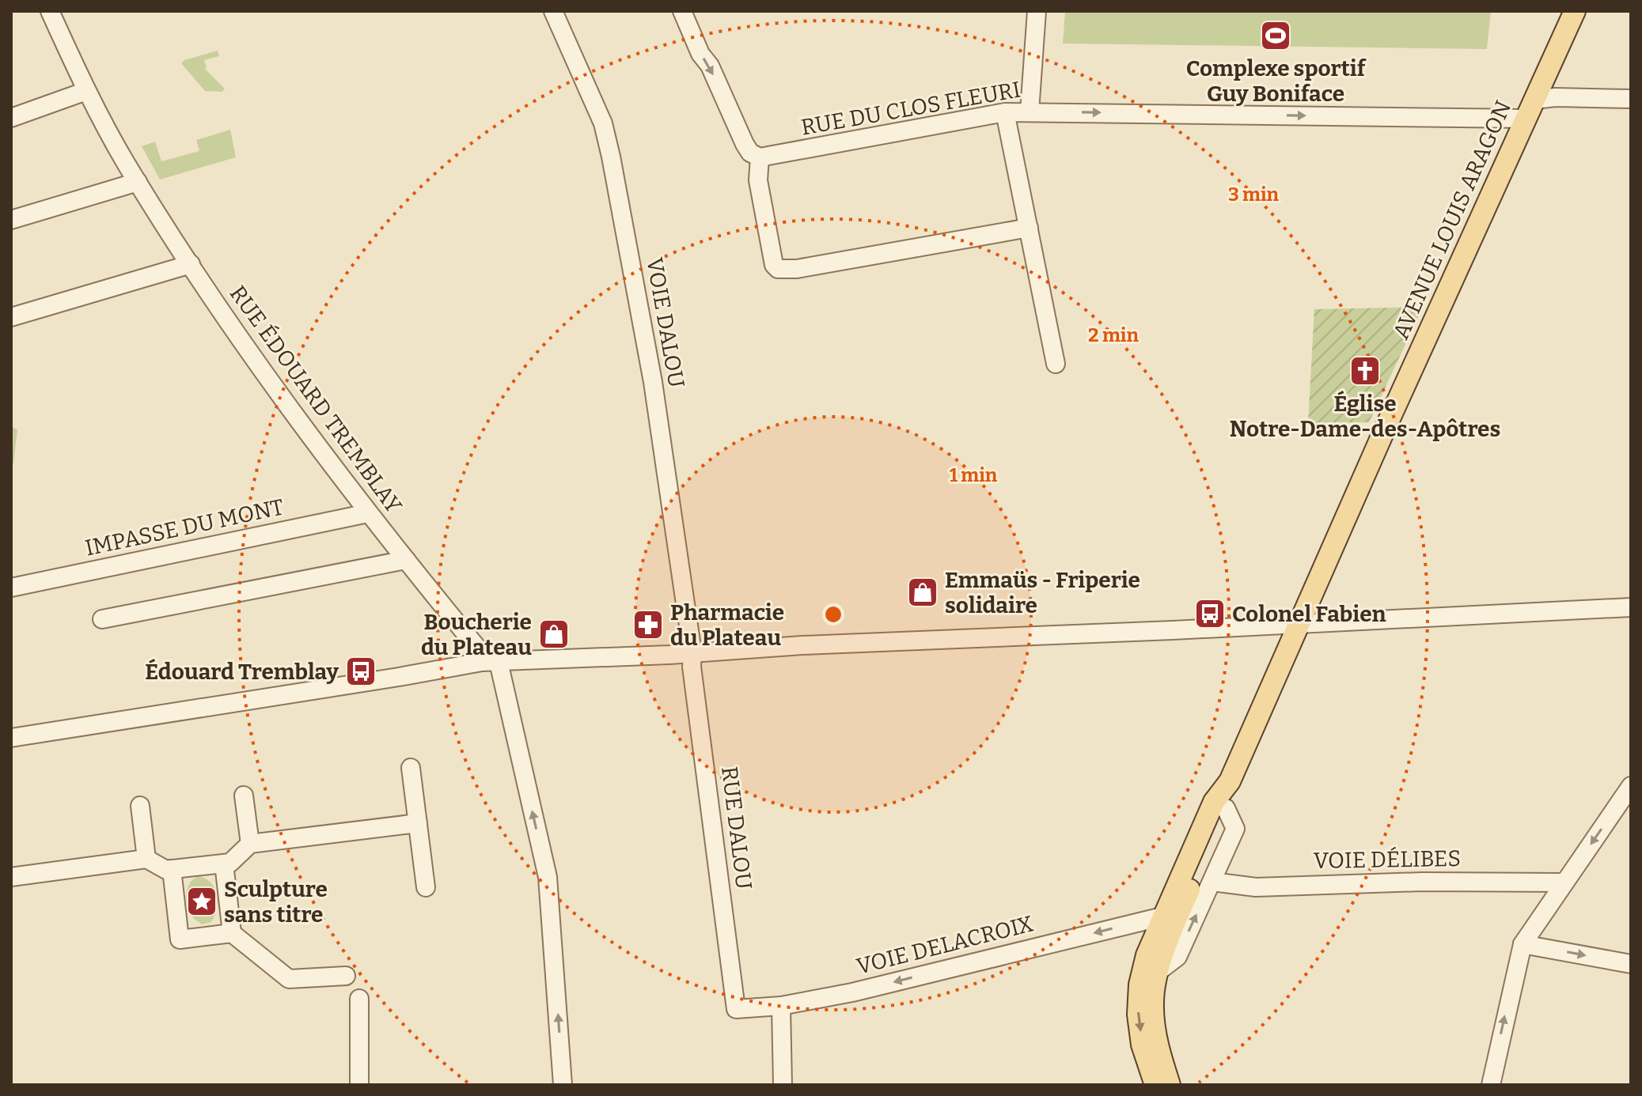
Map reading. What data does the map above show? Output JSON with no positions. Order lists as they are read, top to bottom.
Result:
{
  "streets": {
    "main road": ["AVENUE LOUIS ARAGON"],
    "street": [
      "RUE DU CLOS FLEURI",
      "VOIE DALOU",
      "RUE ÉDOUARD TREMBLAY",
      "IMPASSE DU MONT",
      "RUE DALOU",
      "VOIE DÉLIBES",
      "VOIE DELACROIX"
    ]
  },
  "crossings": [
    ["RUE DU CLOS FLEURI", "AVENUE LOUIS ARAGON"],
    ["VOIE DALOU", "RUE DALOU"],
    ["RUE ÉDOUARD TREMBLAY", "IMPASSE DU MONT"],
    ["RUE DALOU", "VOIE DELACROIX"]
  ],
  "one_way": ["RUE DU CLOS FLEURI", "RUE ÉDOUARD TREMBLAY", "VOIE DELACROIX"],
  "places": {
    "sports": ["Complexe sportif Guy Boniface"],
    "church": ["Église Notre-Dame-des-Apôtres"],
    "shop": ["Emmaüs - Friperie solidaire", "Boucherie du Plateau"],
    "bus stop": ["Colonel Fabien", "Édouard Tremblay"],
    "pharmacy": ["Pharmacie du Plateau"],
    "place": ["Sculpture sans titre"]
  },
  "rings": ["3 min", "2 min", "1 min"]
}
